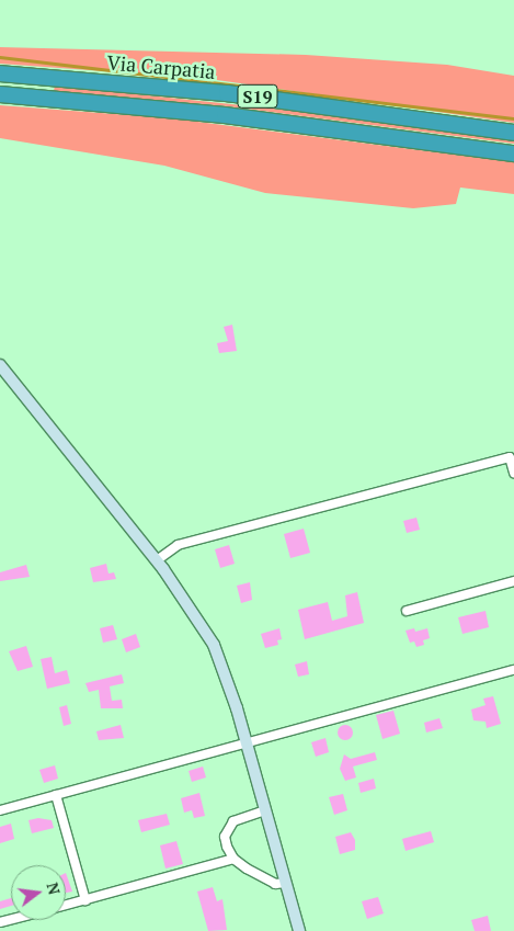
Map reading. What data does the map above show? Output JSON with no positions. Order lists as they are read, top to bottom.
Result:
{
  "streets": {
    "highway": ["Via Carpatia", "S19"]
  },
  "north": "right"
}
